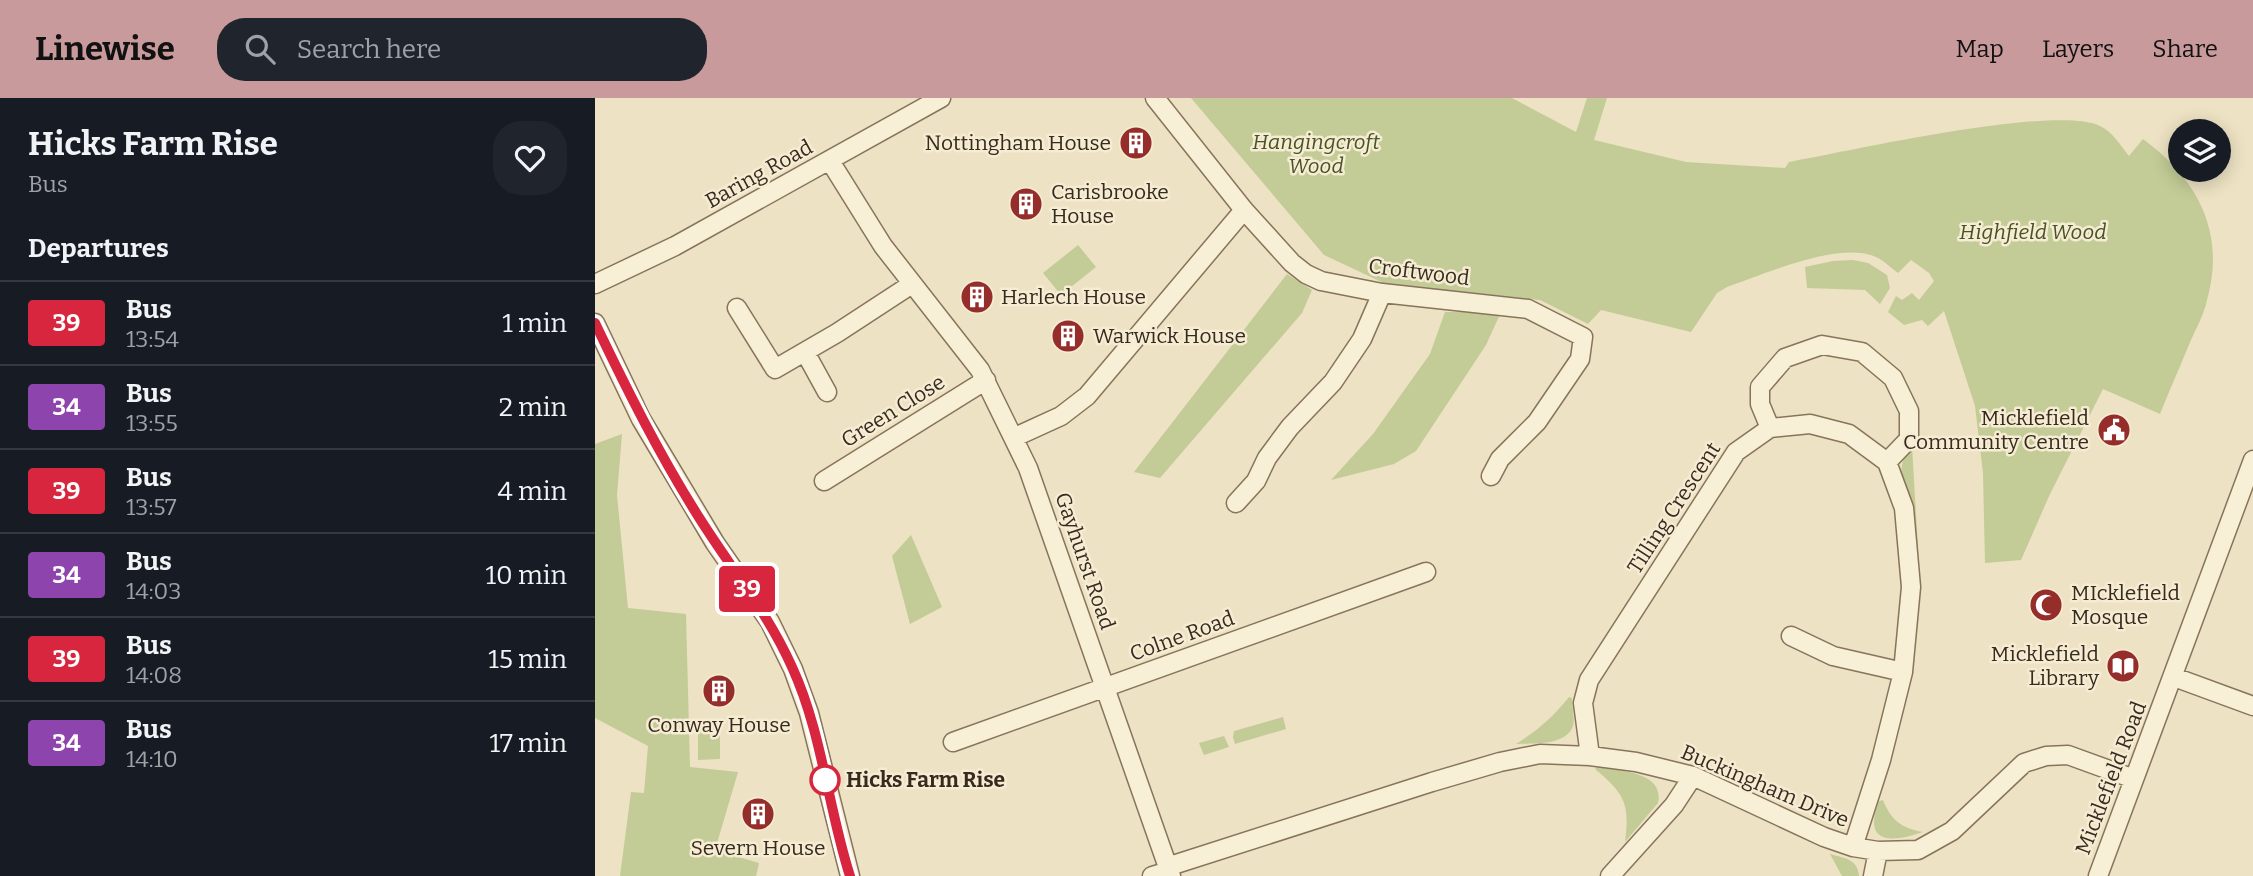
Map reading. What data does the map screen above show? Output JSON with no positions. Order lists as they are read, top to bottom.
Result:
{
  "streets": {
    "street": [
      "Baring Road",
      "Croftwood",
      "Green Close",
      "Tilling Crescent",
      "Gayhurst Road",
      "Colne Road",
      "Micklefield Road",
      "Buckingham Drive"
    ]
  },
  "crossings": [
    ["Baring Road", "Gayhurst Road"],
    ["Green Close", "Gayhurst Road"],
    ["Tilling Crescent", "Buckingham Drive"],
    ["Gayhurst Road", "Colne Road"],
    ["Gayhurst Road", "Buckingham Drive"],
    ["Micklefield Road", "Buckingham Drive"]
  ],
  "parks": ["Hangingcroft Wood", "Highfield Wood"],
  "places": {
    "building": [
      "Nottingham House",
      "Carisbrooke House",
      "Harlech House",
      "Warwick House",
      "Conway House",
      "Severn House"
    ],
    "public building": ["Micklefield Community Centre"],
    "mosque": ["MIcklefield Mosque"],
    "library": ["Micklefield Library"],
    "other": ["Hicks Farm Rise"]
  },
  "lines": ["bus line 39"],
  "page": {
    "header": "Linewise",
    "search": "Search here",
    "nav": ["Map", "Layers", "Share"],
    "heading": [
      ["Hicks Farm Rise", "Bus"],
      "Departures"
    ],
    "on_map": "39",
    "list": [
      {
        "mark": "39",
        "name": "Bus",
        "note": "13:54",
        "value": "1 min"
      },
      {
        "mark": "34",
        "name": "Bus",
        "note": "13:55",
        "value": "2 min"
      },
      {
        "mark": "39",
        "name": "Bus",
        "note": "13:57",
        "value": "4 min"
      },
      {
        "mark": "34",
        "name": "Bus",
        "note": "14:03",
        "value": "10 min"
      },
      {
        "mark": "39",
        "name": "Bus",
        "note": "14:08",
        "value": "15 min"
      },
      {
        "mark": "34",
        "name": "Bus",
        "note": "14:10",
        "value": "17 min"
      }
    ]
  }
}
